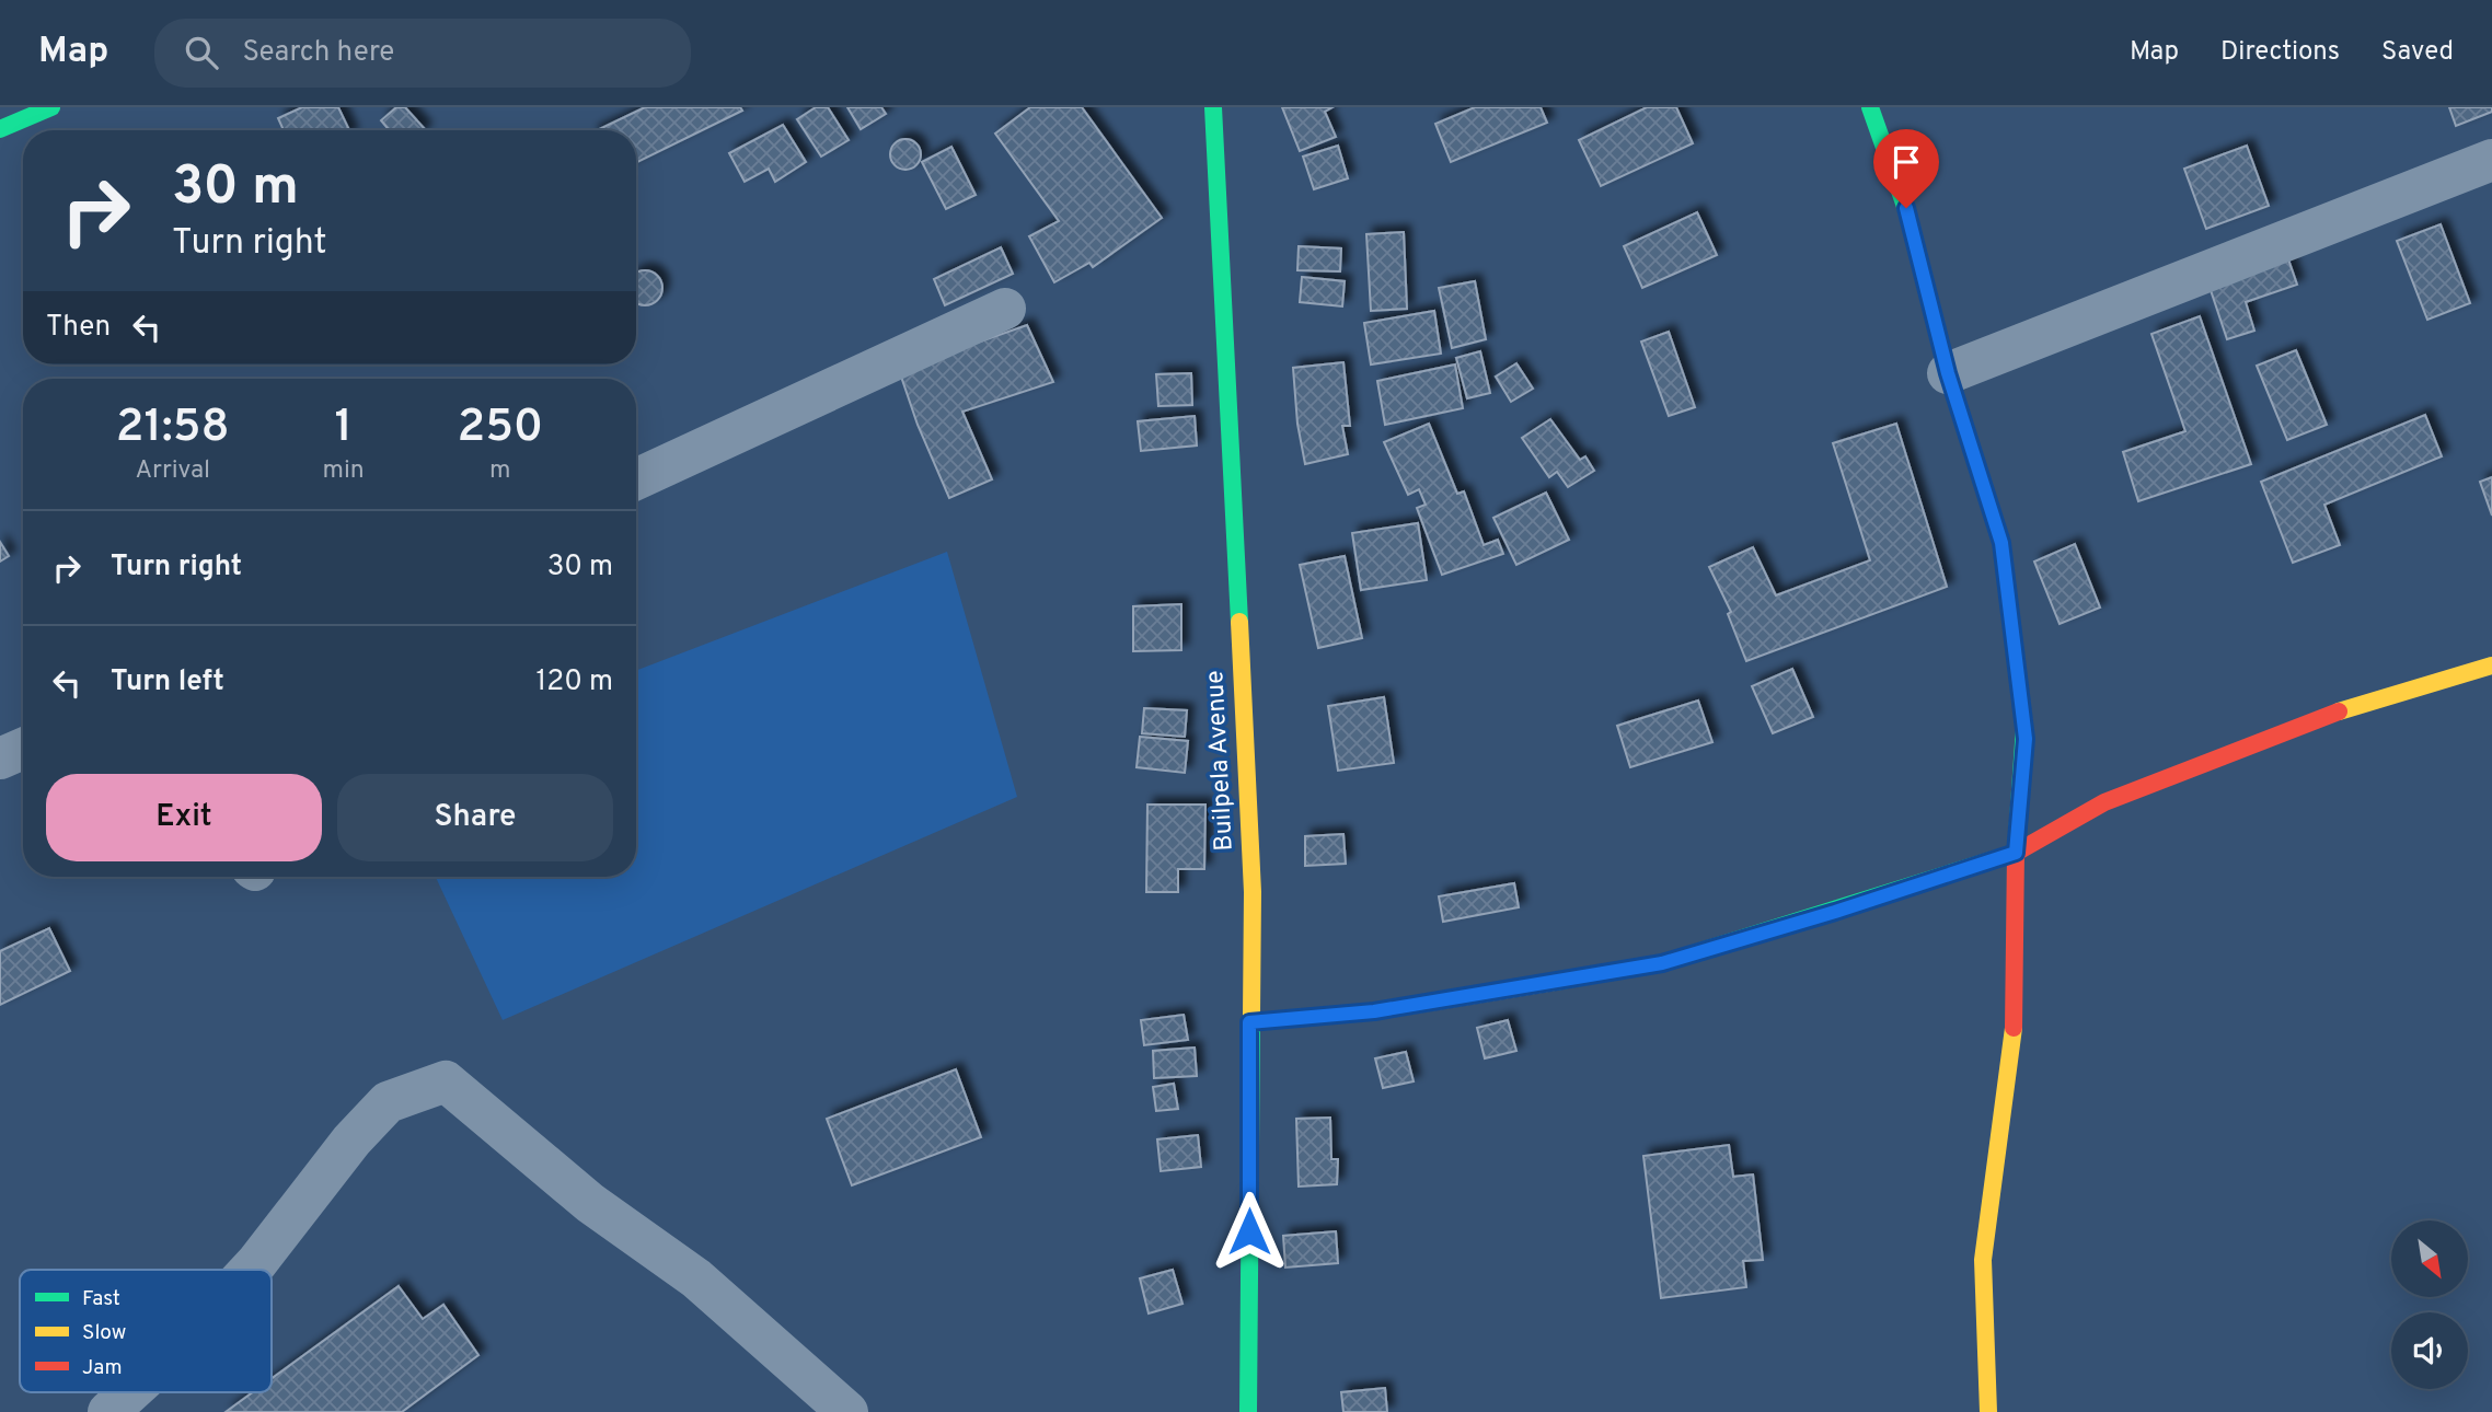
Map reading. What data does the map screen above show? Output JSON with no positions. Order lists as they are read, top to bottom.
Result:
{
  "streets": {
    "street": ["Builpela Avenue"]
  },
  "legend": ["Fast", "Slow", "Jam"],
  "north": "bottom right",
  "page": {
    "header": "Map",
    "search": "Search here",
    "nav": ["Map", "Directions", "Saved"],
    "turn": ["30 m", "Turn right"],
    "then": "Then",
    "eta": [
      "21:58",
      "Arrival",
      "1",
      "min",
      "250",
      "m"
    ],
    "list": [
      {
        "name": "Turn right",
        "value": "30 m"
      },
      {
        "name": "Turn left",
        "value": "120 m"
      }
    ],
    "buttons": ["Exit", "Share"]
  }
}
